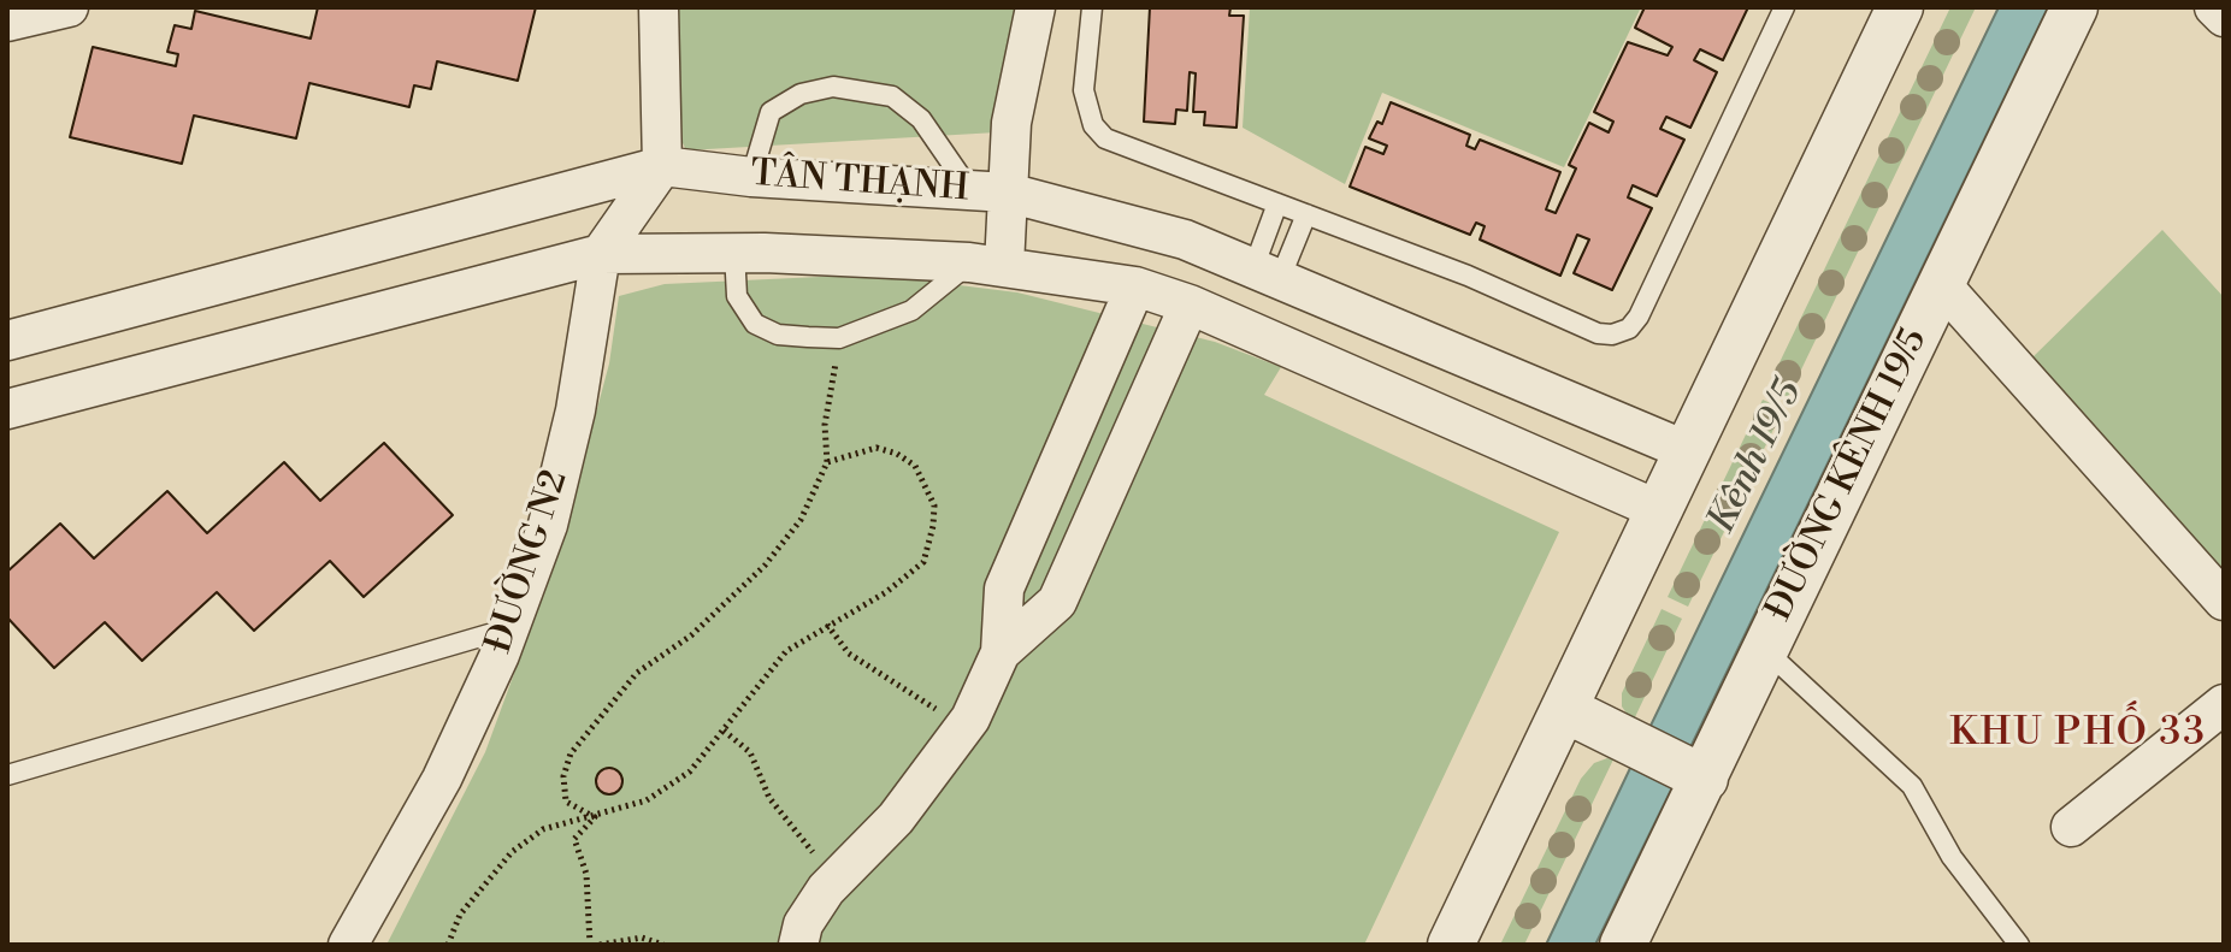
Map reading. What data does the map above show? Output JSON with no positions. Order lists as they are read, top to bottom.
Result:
{
  "streets": {
    "street": ["TÂN THẠNH", "ĐƯỜNG KÊNH 19/5", "ĐƯỜNG N2"]
  },
  "crossings": [
    ["TÂN THẠNH", "ĐƯỜNG N2"]
  ],
  "districts": ["KHU PHỐ 33"],
  "water": ["Kênh 19/5"]
}
